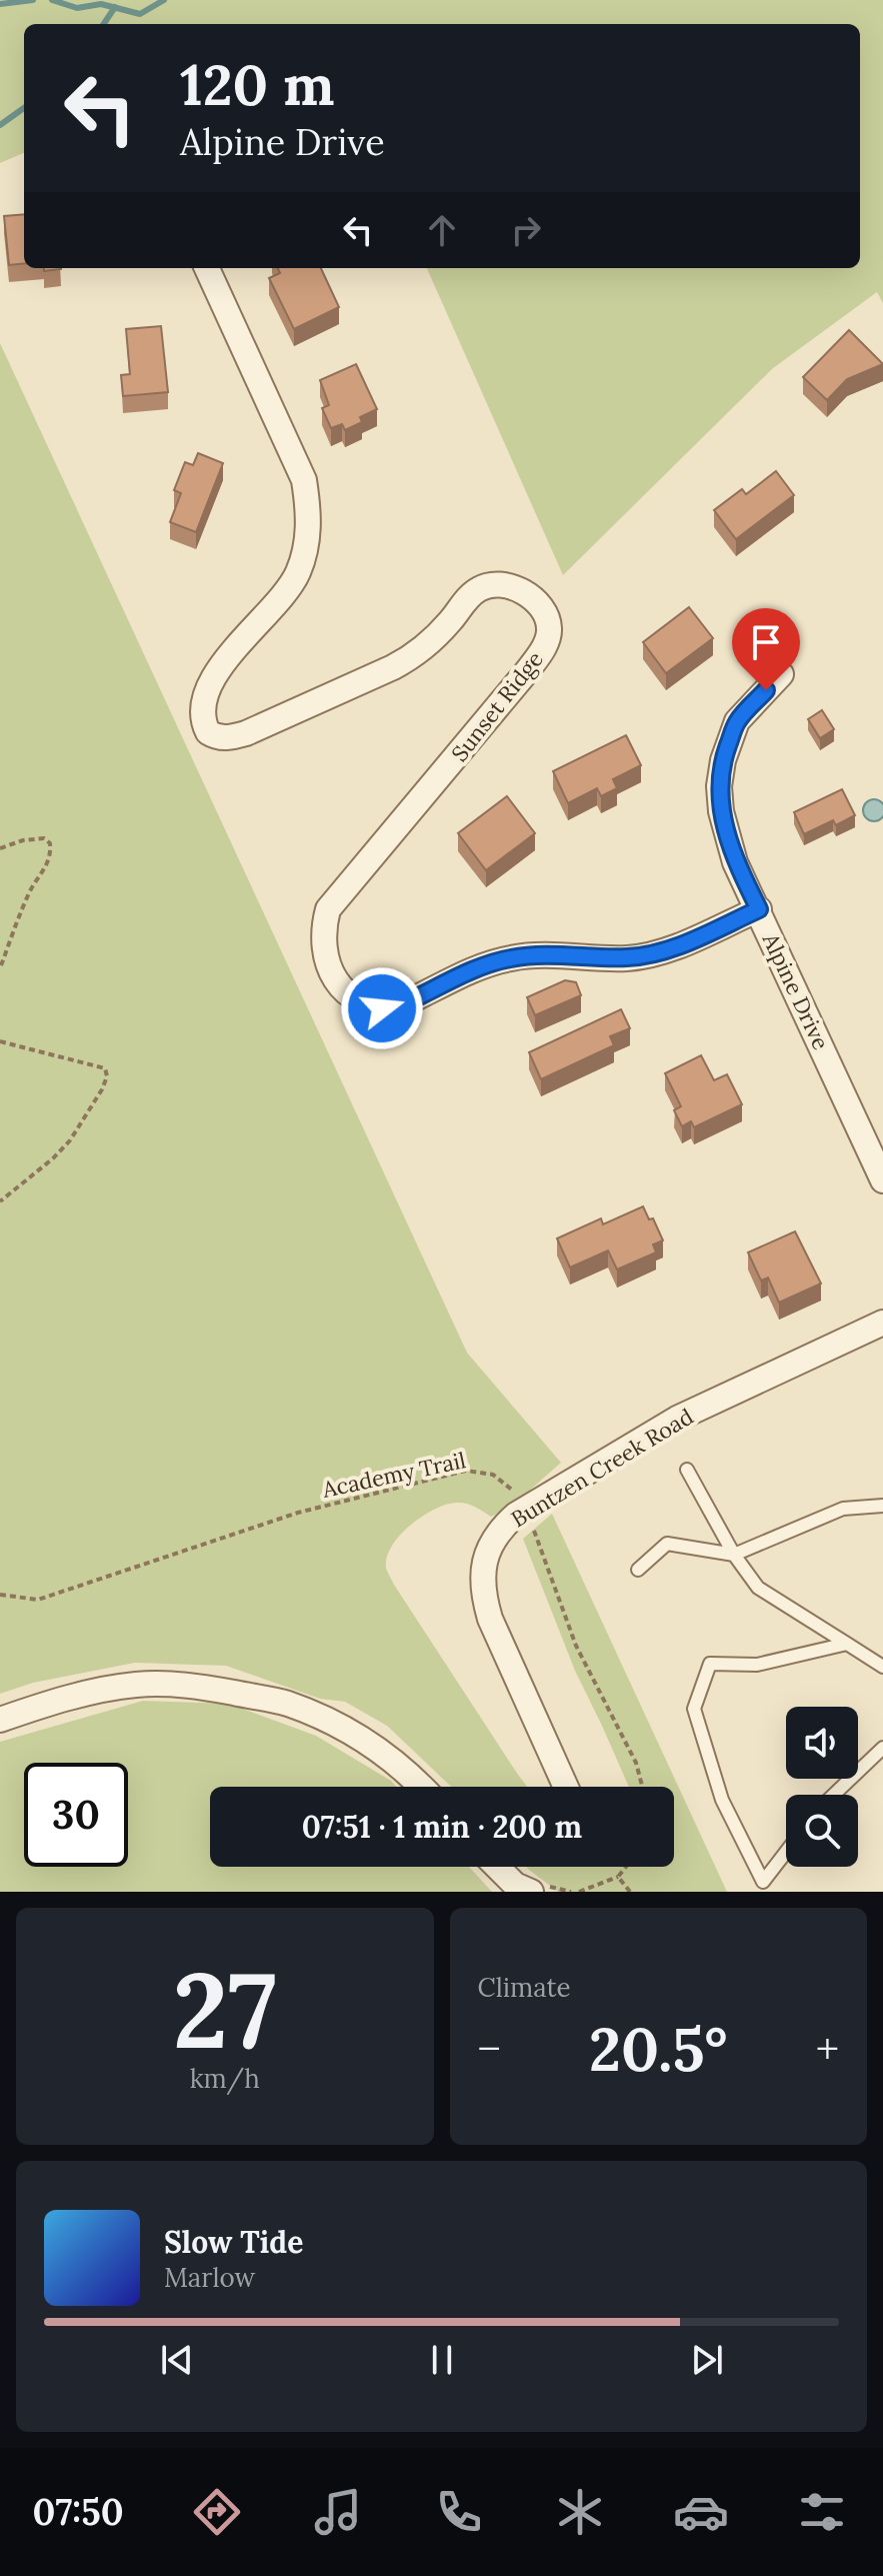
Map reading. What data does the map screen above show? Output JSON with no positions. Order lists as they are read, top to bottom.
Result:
{
  "streets": {
    "street": ["Sunset Ridge", "Alpine Drive", "Buntzen Creek Road"],
    "path": ["Academy Trail"]
  },
  "crossings": [
    ["Sunset Ridge", "Alpine Drive"],
    ["Buntzen Creek Road", "Academy Trail"]
  ],
  "page": {
    "turn": ["120 m", "Alpine Drive"],
    "limit": "30",
    "trip": "07:51 · 1 min · 200 m",
    "tile": [
      ["27", "km/h"],
      "Climate"
    ],
    "heat": ["−", "20.5°", "+"],
    "song": ["Slow Tide", "Marlow"],
    "tabs": "07:50"
  }
}
